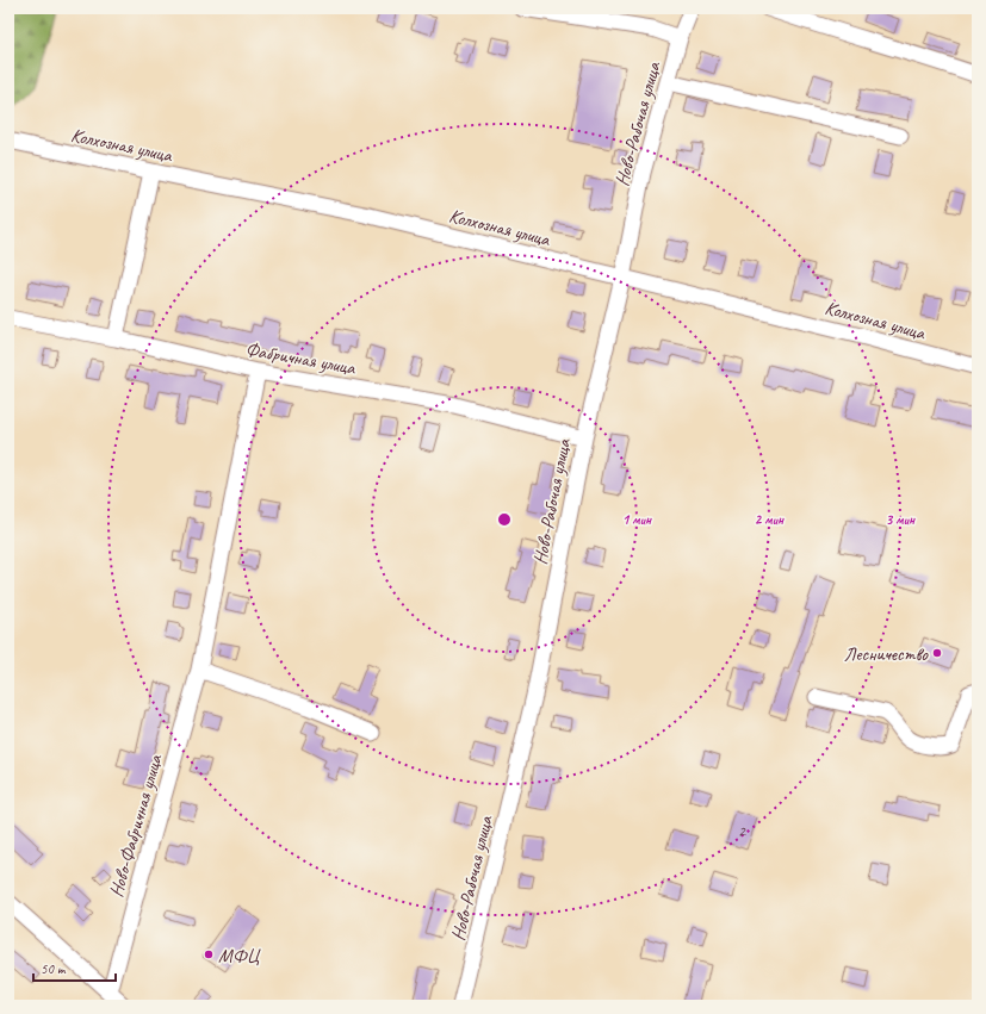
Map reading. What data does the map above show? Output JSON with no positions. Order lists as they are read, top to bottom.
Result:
{
  "streets": {
    "street": [
      "Ново-Рабочая улица",
      "Колхозная улица",
      "Фабричная улица",
      "Ново-Фабричная улица"
    ]
  },
  "crossings": [
    ["Ново-Рабочая улица", "Колхозная улица"],
    ["Ново-Рабочая улица", "Фабричная улица"],
    ["Фабричная улица", "Ново-Фабричная улица"]
  ],
  "places": ["Лесничество", "МФЦ"],
  "house_numbers": ["2"],
  "scale_bar": "50 m",
  "rings": ["1 мин", "2 мин", "3 мин"]
}
